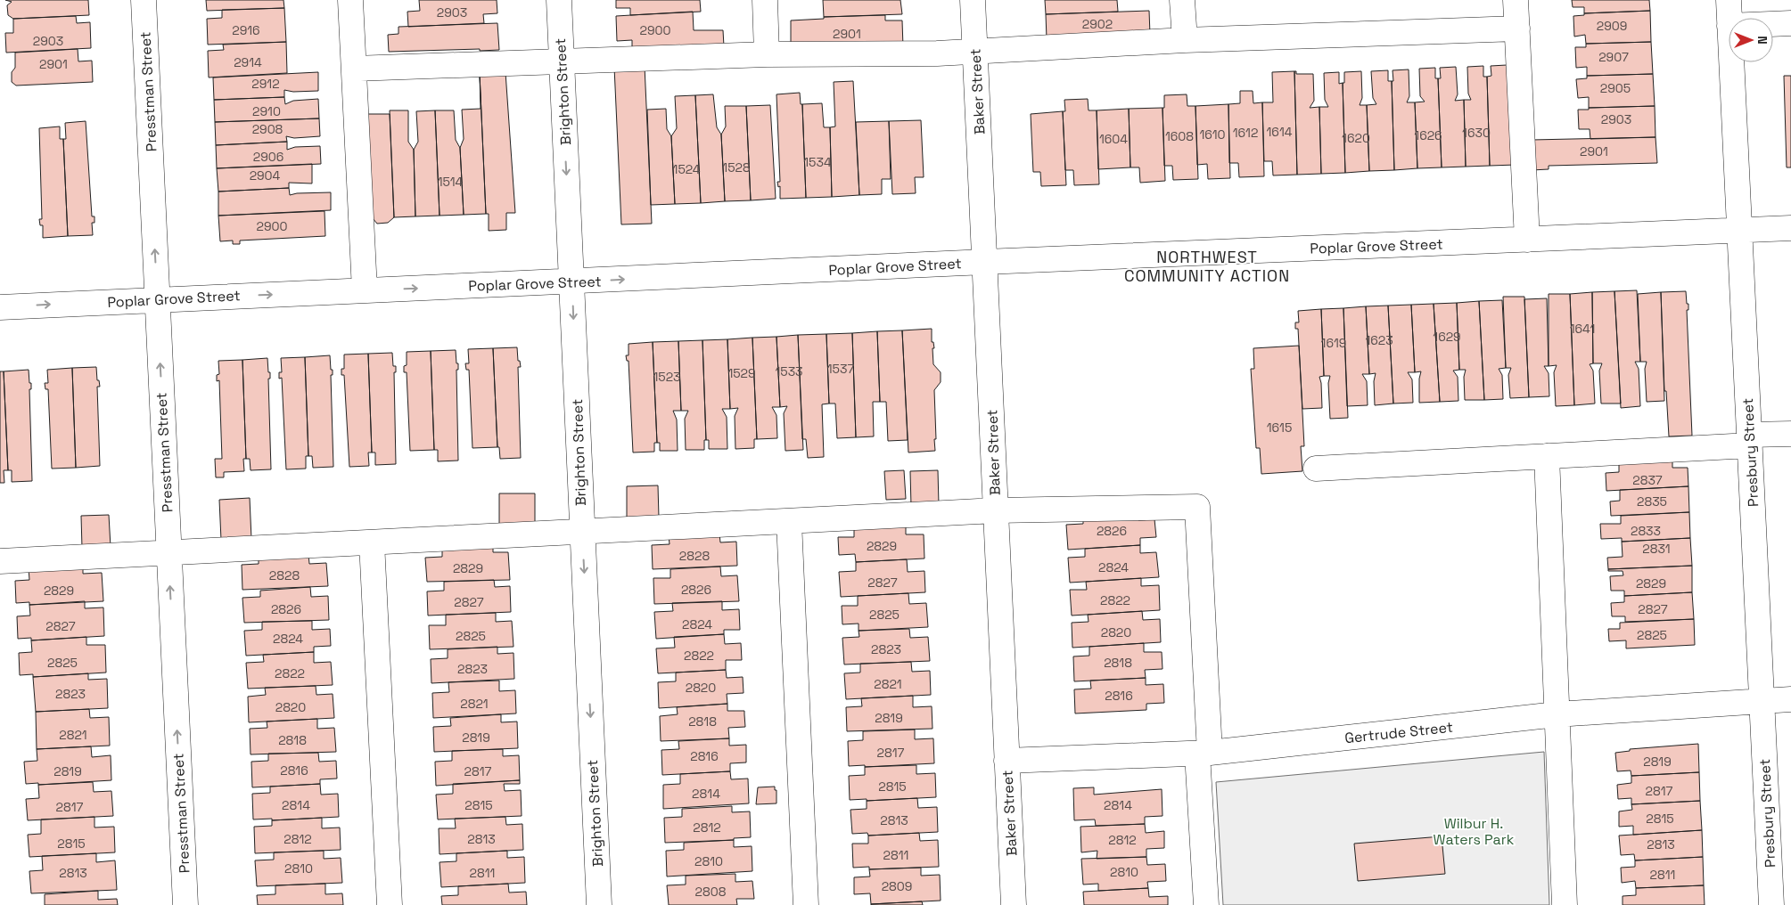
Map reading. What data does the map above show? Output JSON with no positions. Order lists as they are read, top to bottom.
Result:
{
  "streets": {
    "street": [
      "Presstman Street",
      "Brighton Street",
      "Baker Street",
      "Poplar Grove Street",
      "Presbury Street",
      "Gertrude Street"
    ]
  },
  "crossings": [
    ["Presstman Street", "Poplar Grove Street"],
    ["Brighton Street", "Poplar Grove Street"],
    ["Baker Street", "Poplar Grove Street"],
    ["Baker Street", "Gertrude Street"],
    ["Poplar Grove Street", "Presbury Street"],
    ["Presbury Street", "Gertrude Street"]
  ],
  "districts": ["NORTHWEST COMMUNITY ACTION"],
  "parks": ["Wilbur H. Waters Park"],
  "house_numbers": [
    "2903",
    "2902",
    "2909",
    "2916",
    "2900",
    "2901",
    "2903",
    "2907",
    "2914",
    "2901",
    "2912",
    "2905",
    "2910",
    "2903",
    "2908",
    "1614",
    "1612",
    "1630",
    "1610",
    "1626",
    "1608",
    "1620",
    "1604",
    "2901",
    "2906",
    "1534",
    "1528",
    "1524",
    "2904",
    "1514",
    "2900",
    "1641",
    "1629",
    "1623",
    "1619",
    "1537",
    "1533",
    "1529",
    "1523",
    "1615",
    "2837",
    "2835",
    "2826",
    "2833",
    "2829",
    "2831",
    "2828",
    "2824",
    "2829",
    "2828",
    "2827",
    "2829",
    "2826",
    "2829",
    "2822",
    "2827",
    "2826",
    "2827",
    "2825",
    "2824",
    "2827",
    "2820",
    "2825",
    "2825",
    "2824",
    "2823",
    "2822",
    "2825",
    "2818",
    "2823",
    "2822",
    "2821",
    "2820",
    "2823",
    "2816",
    "2821",
    "2820",
    "2819",
    "2818",
    "2821",
    "2819",
    "2818",
    "2817",
    "2816",
    "2819",
    "2816",
    "2819",
    "2817",
    "2815",
    "2817",
    "2814",
    "2814",
    "2815",
    "2814",
    "2817",
    "2815",
    "2813",
    "2812",
    "2812",
    "2813",
    "2812",
    "2815",
    "2813",
    "2811",
    "2810",
    "2810",
    "2810",
    "2813",
    "2811",
    "2811",
    "2809",
    "2808"
  ],
  "north": "right"
}
